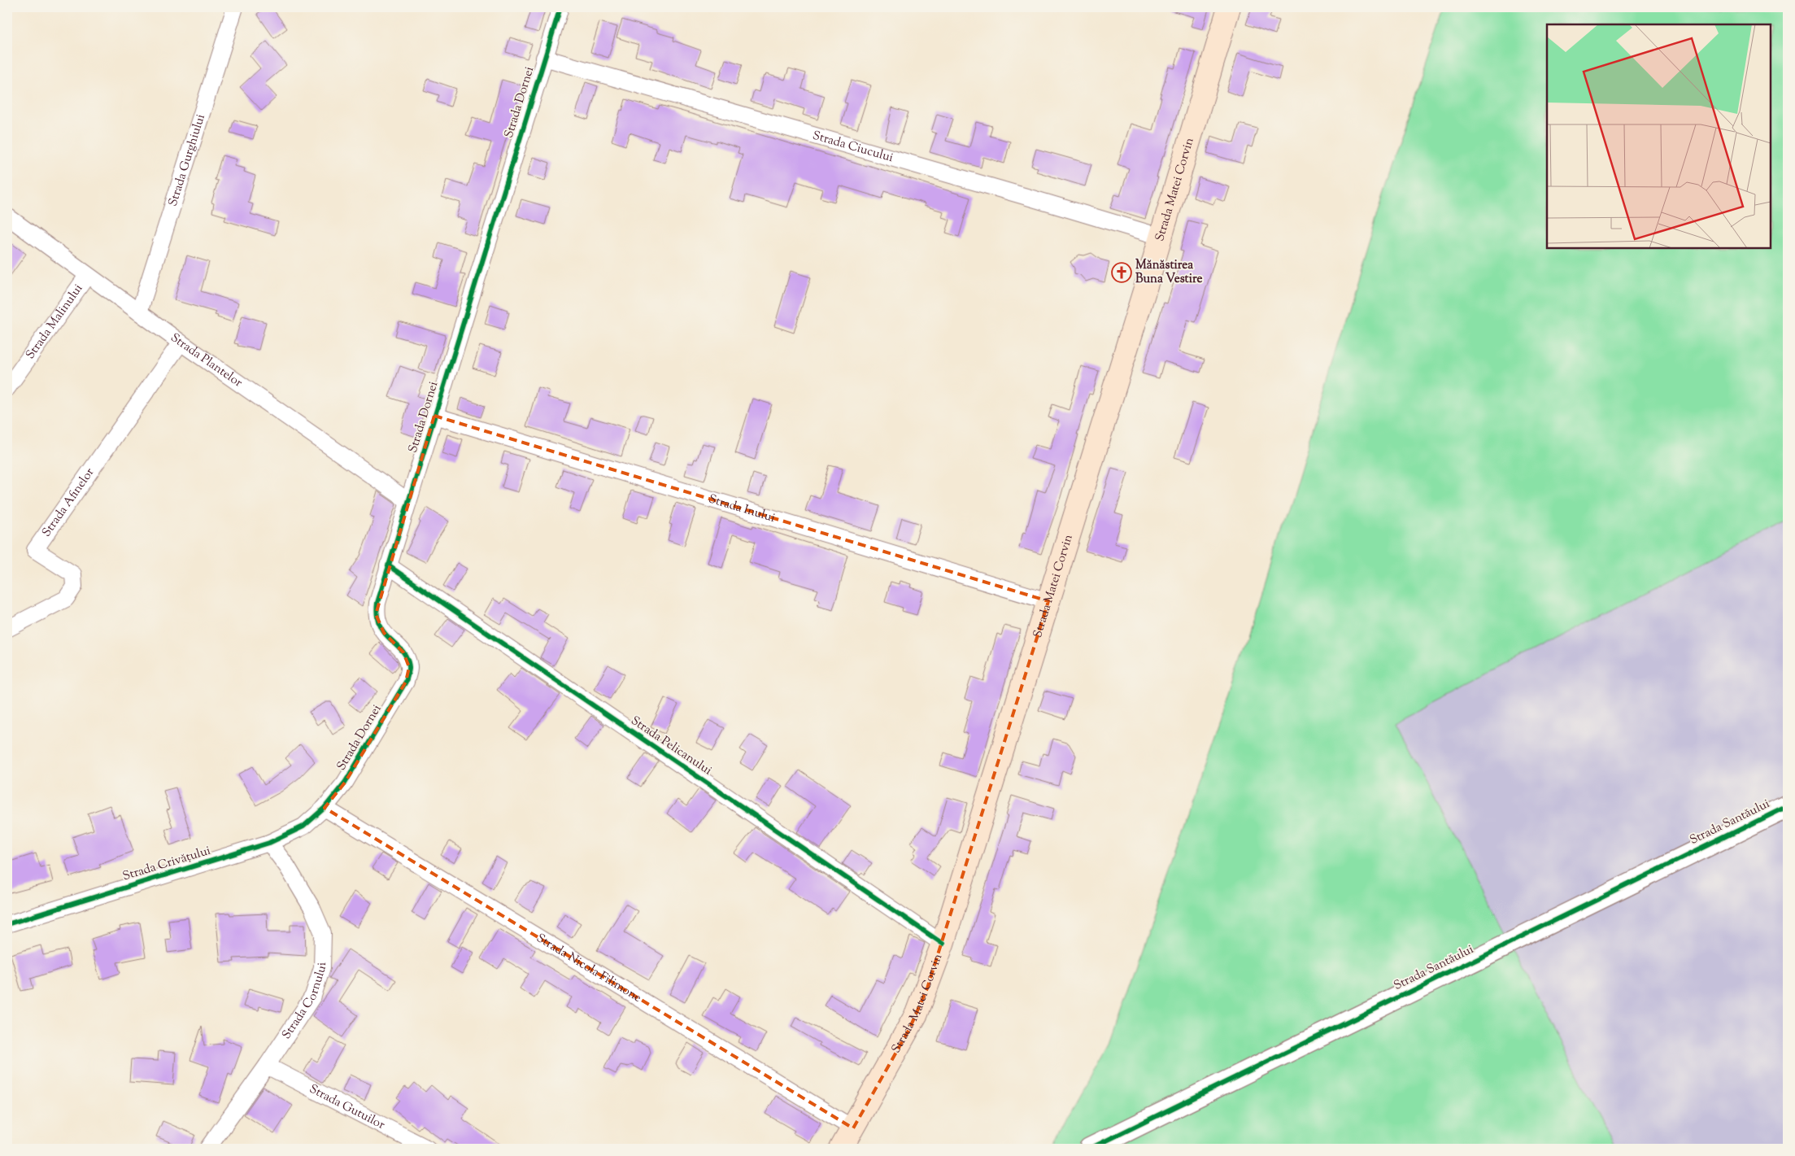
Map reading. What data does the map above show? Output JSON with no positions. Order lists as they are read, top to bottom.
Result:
{
  "streets": {
    "main road": ["Strada Matei Corvin"],
    "street": [
      "Strada Dornei",
      "Strada Ciucului",
      "Strada Gurghiului",
      "Strada Malinului",
      "Strada Plantelor",
      "Strada Afinelor",
      "Strada Inului",
      "Strada Pelicanului",
      "Strada Santăului",
      "Strada Crivățului",
      "Strada Nicola Filimone",
      "Strada Cornului",
      "Strada Gutuilor"
    ]
  },
  "crossings": [
    ["Strada Dornei", "Strada Ciucului"],
    ["Strada Dornei", "Strada Plantelor"],
    ["Strada Dornei", "Strada Inului"],
    ["Strada Dornei", "Strada Pelicanului"],
    ["Strada Dornei", "Strada Crivățului"],
    ["Strada Dornei", "Strada Nicola Filimone"],
    ["Strada Ciucului", "Strada Matei Corvin"],
    ["Strada Gurghiului", "Strada Plantelor"],
    ["Strada Matei Corvin", "Strada Inului"],
    ["Strada Matei Corvin", "Strada Pelicanului"],
    ["Strada Matei Corvin", "Strada Nicola Filimone"],
    ["Strada Malinului", "Strada Plantelor"],
    ["Strada Plantelor", "Strada Afinelor"],
    ["Strada Crivățului", "Strada Nicola Filimone"],
    ["Strada Crivățului", "Strada Cornului"],
    ["Strada Cornului", "Strada Gutuilor"]
  ],
  "places": {
    "church": ["Mănăstirea Buna Vestire"]
  }
}
